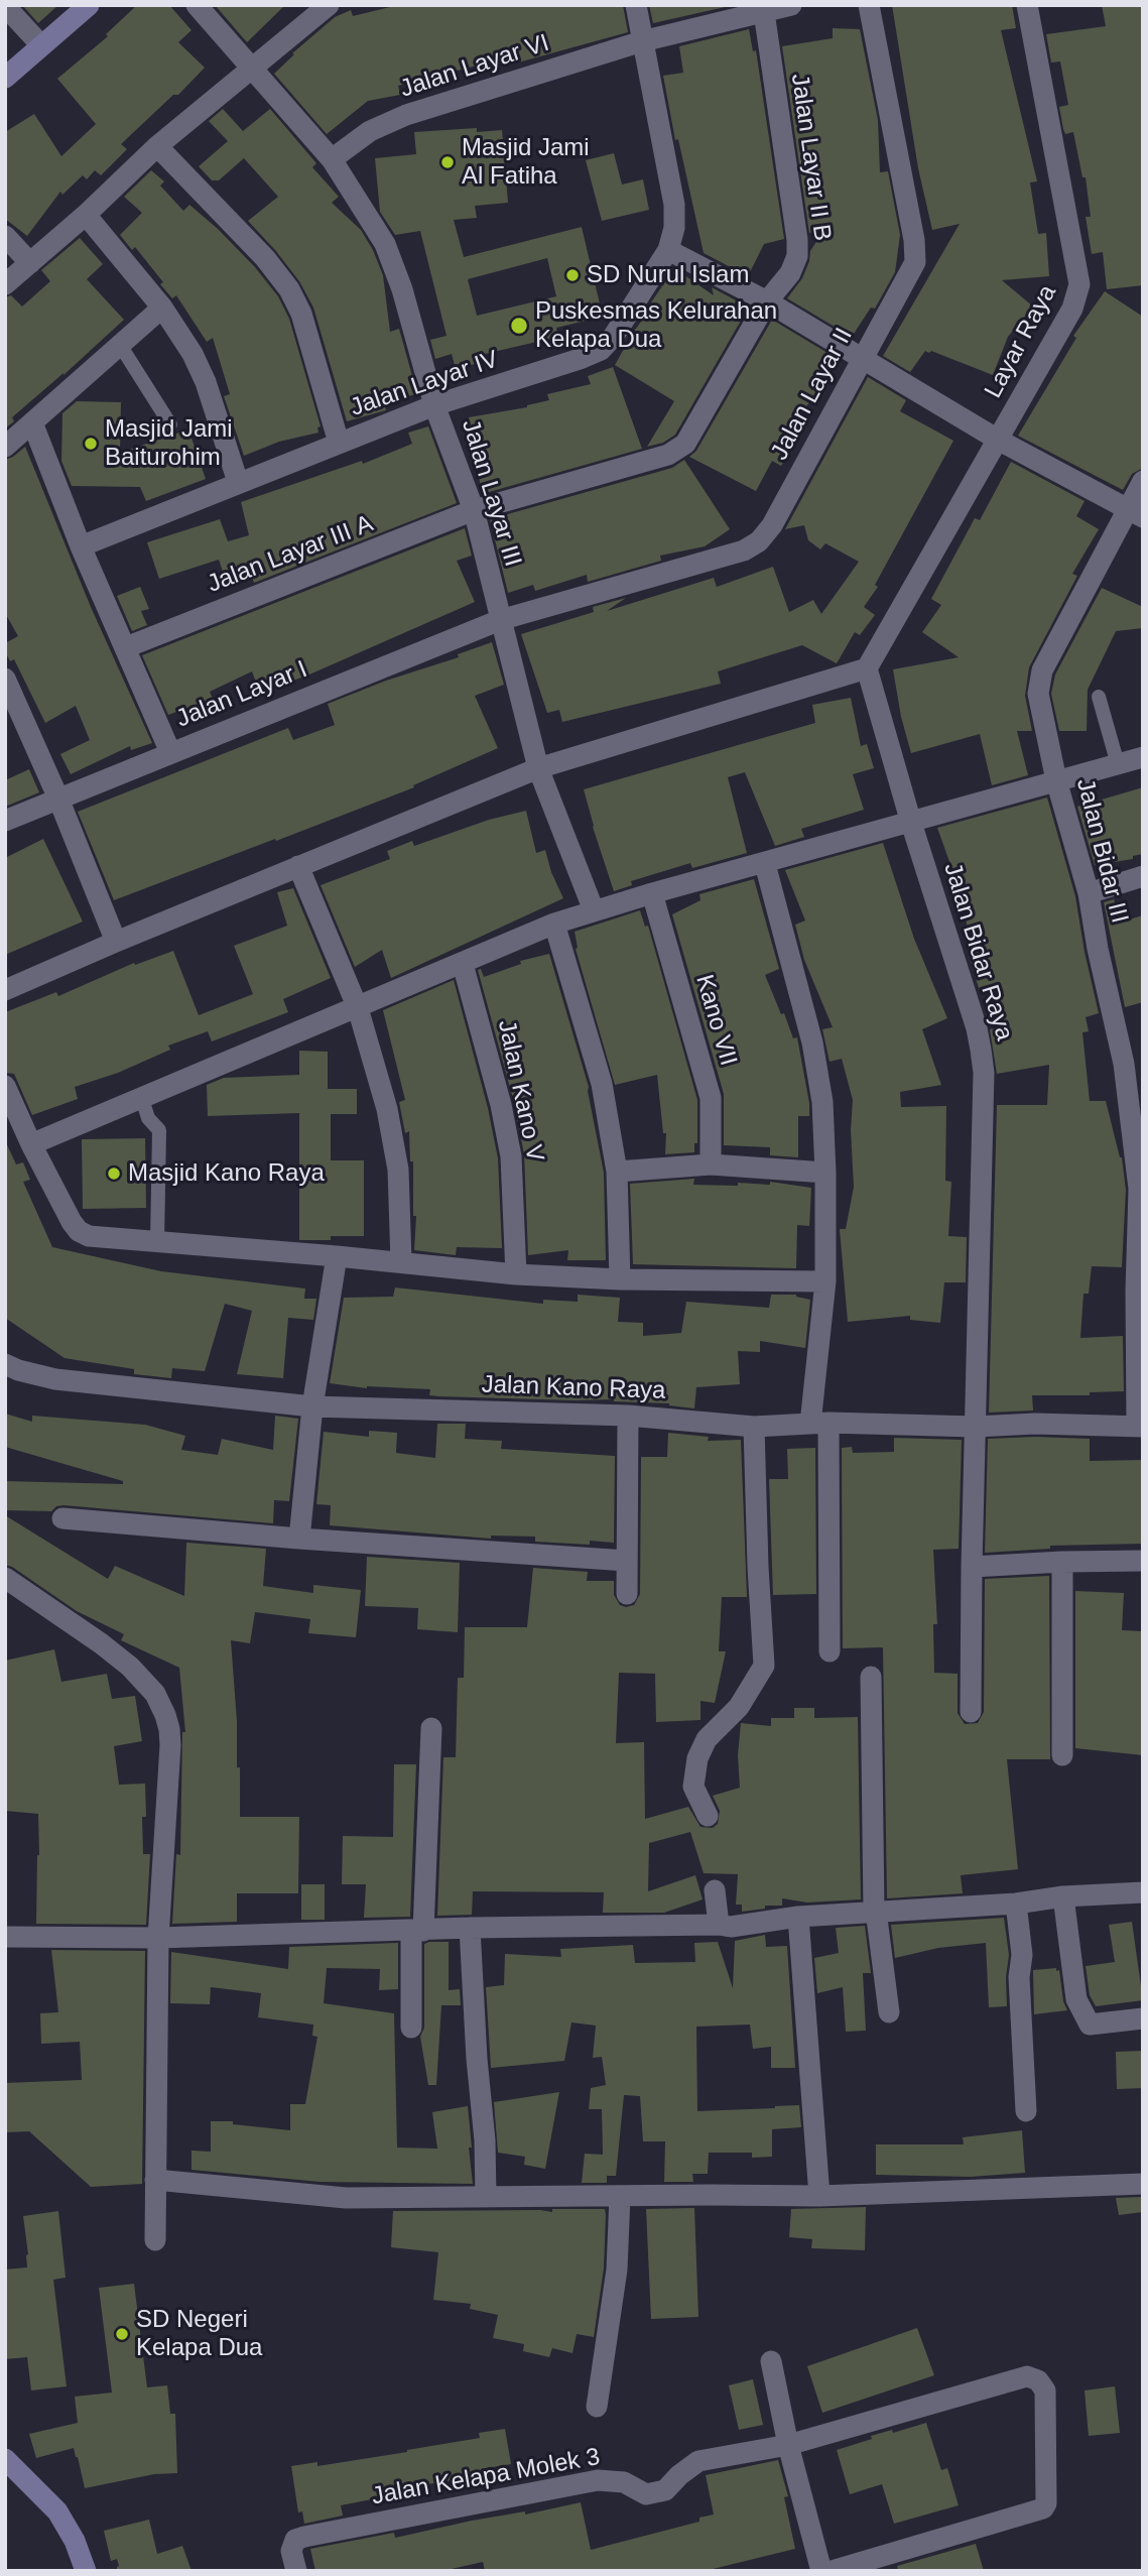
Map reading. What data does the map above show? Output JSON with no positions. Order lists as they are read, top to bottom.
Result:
{
  "streets": {
    "street": [
      "Jalan Layar VI",
      "Jalan Layar II B",
      "Layar Raya",
      "Jalan Layar IV",
      "Jalan Layar II",
      "Jalan Layar III",
      "Jalan Layar III A",
      "Jalan Layar I",
      "Jalan Bidar III",
      "Jalan Bidar Raya",
      "Kano VII",
      "Jalan Kano V",
      "Jalan Kano Raya",
      "Jalan Kelapa Molek 3"
    ]
  },
  "crossings": [
    ["Jalan Layar VI", "Jalan Layar II B"],
    ["Jalan Layar VI", "Jalan Layar IV"],
    ["Jalan Layar VI", "Jalan Layar III"],
    ["Jalan Layar II B", "Jalan Layar III"],
    ["Jalan Layar II B", "Jalan Layar III A"],
    ["Layar Raya", "Jalan Bidar Raya"],
    ["Jalan Layar IV", "Jalan Layar III"],
    ["Jalan Layar II", "Jalan Layar III"],
    ["Jalan Layar II", "Jalan Layar I"],
    ["Jalan Layar III", "Jalan Layar III A"],
    ["Jalan Layar III", "Jalan Layar I"],
    ["Jalan Bidar III", "Jalan Kano Raya"],
    ["Jalan Bidar Raya", "Jalan Kano Raya"]
  ],
  "places": [
    "Masjid Jami Al Fatiha",
    "SD Nurul Islam",
    "Puskesmas Kelurahan Kelapa Dua",
    "Masjid Jami Baiturohim",
    "Masjid Kano Raya",
    "SD Negeri Kelapa Dua"
  ]
}
